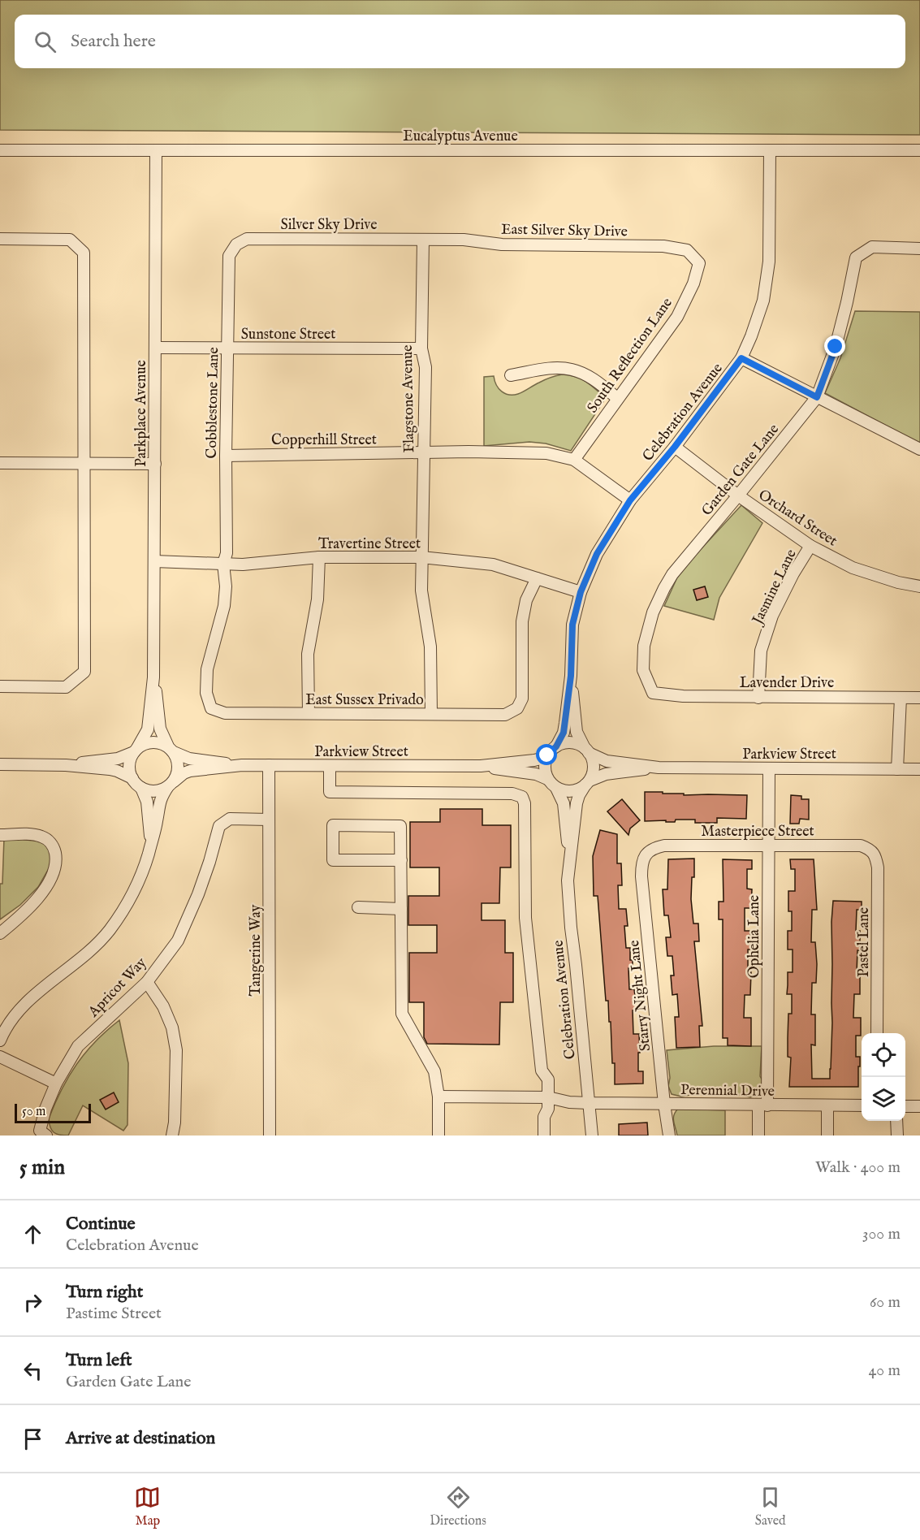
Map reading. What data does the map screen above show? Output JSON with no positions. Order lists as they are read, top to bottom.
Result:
{
  "streets": {
    "street": [
      "Eucalyptus Avenue",
      "Silver Sky Drive",
      "East Silver Sky Drive",
      "Sunstone Street",
      "South Reflection Lane",
      "Flagstone Avenue",
      "Cobblestone Lane",
      "Celebration Avenue",
      "Parkplace Avenue",
      "Copperhill Street",
      "Garden Gate Lane",
      "Orchard Street",
      "Travertine Street",
      "Jasmine Lane",
      "Lavender Drive",
      "East Sussex Privado",
      "Parkview Street",
      "Masterpiece Street",
      "Ophelia Lane",
      "Pastel Lane",
      "Tangerine Way",
      "Apricot Way",
      "Starry Night Lane",
      "Perennial Drive"
    ]
  },
  "crossings": [
    ["Eucalyptus Avenue", "Celebration Avenue"],
    ["Eucalyptus Avenue", "Parkplace Avenue"],
    ["Silver Sky Drive", "East Silver Sky Drive"],
    ["Silver Sky Drive", "Flagstone Avenue"],
    ["Silver Sky Drive", "Cobblestone Lane"],
    ["East Silver Sky Drive", "South Reflection Lane"],
    ["East Silver Sky Drive", "Flagstone Avenue"],
    ["Sunstone Street", "Flagstone Avenue"],
    ["Sunstone Street", "Cobblestone Lane"],
    ["Sunstone Street", "Parkplace Avenue"],
    ["South Reflection Lane", "Copperhill Street"],
    ["Flagstone Avenue", "Copperhill Street"],
    ["Flagstone Avenue", "Travertine Street"],
    ["Flagstone Avenue", "East Sussex Privado"],
    ["Cobblestone Lane", "Copperhill Street"],
    ["Cobblestone Lane", "Travertine Street"],
    ["Cobblestone Lane", "East Sussex Privado"],
    ["Celebration Avenue", "Orchard Street"],
    ["Celebration Avenue", "Travertine Street"],
    ["Celebration Avenue", "Parkview Street"],
    ["Celebration Avenue", "Perennial Drive"],
    ["Parkplace Avenue", "Travertine Street"],
    ["Garden Gate Lane", "Orchard Street"],
    ["Garden Gate Lane", "Lavender Drive"],
    ["Orchard Street", "Jasmine Lane"],
    ["Travertine Street", "East Sussex Privado"],
    ["Jasmine Lane", "Lavender Drive"],
    ["Parkview Street", "Ophelia Lane"],
    ["Parkview Street", "Tangerine Way"],
    ["Masterpiece Street", "Ophelia Lane"],
    ["Masterpiece Street", "Pastel Lane"],
    ["Masterpiece Street", "Starry Night Lane"],
    ["Ophelia Lane", "Perennial Drive"],
    ["Tangerine Way", "Apricot Way"],
    ["Starry Night Lane", "Perennial Drive"]
  ],
  "scale_bar": "50 m",
  "page": {
    "search": "Search here",
    "scale": "50 m",
    "heading": ["5 min", "Walk · 400 m"],
    "list": [
      ["Continue", "Celebration Avenue", "300 m"],
      ["Turn right", "Pastime Street", "60 m"],
      ["Turn left", "Garden Gate Lane", "40 m"],
      "Arrive at destination"
    ],
    "nav": ["Map", "Directions", "Saved"]
  }
}
